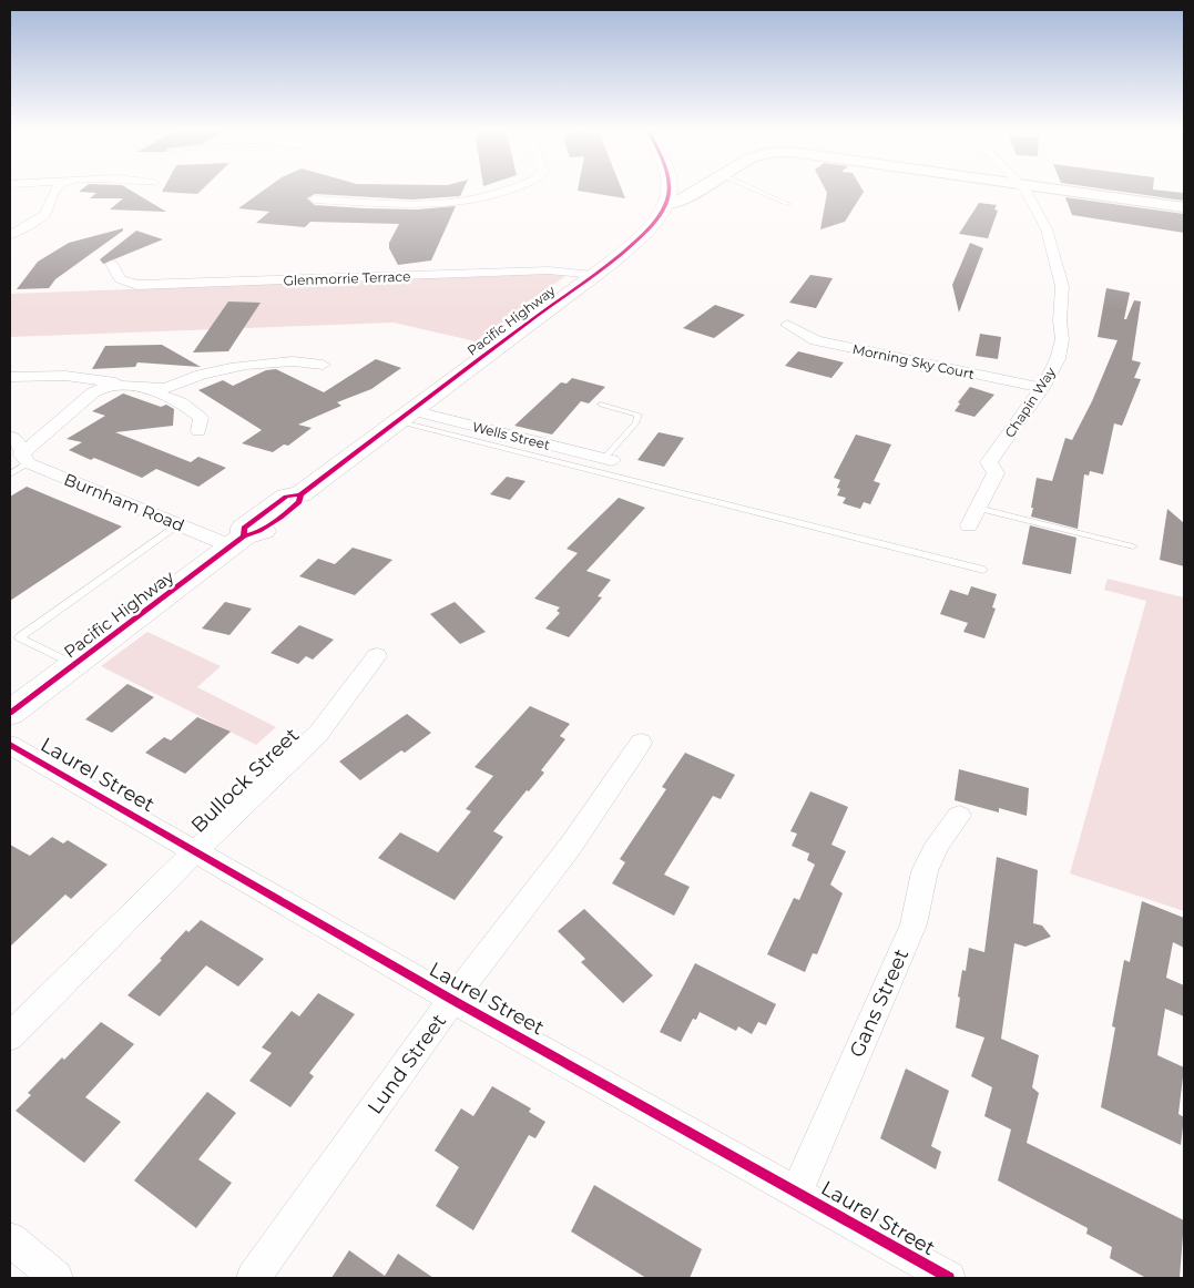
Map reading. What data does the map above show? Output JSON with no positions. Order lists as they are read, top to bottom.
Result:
{
  "streets": {
    "main road": ["Pacific Highway"],
    "street": [
      "Glenmorrie Terrace",
      "Morning Sky Court",
      "Chapin Way",
      "Wells Street",
      "Burnham Road",
      "Laurel Street",
      "Bullock Street",
      "Gans Street",
      "Lund Street"
    ]
  },
  "crossings": [
    ["Glenmorrie Terrace", "Pacific Highway"],
    ["Pacific Highway", "Wells Street"],
    ["Pacific Highway", "Burnham Road"],
    ["Morning Sky Court", "Chapin Way"],
    ["Laurel Street", "Bullock Street"],
    ["Laurel Street", "Gans Street"],
    ["Laurel Street", "Lund Street"]
  ]
}
